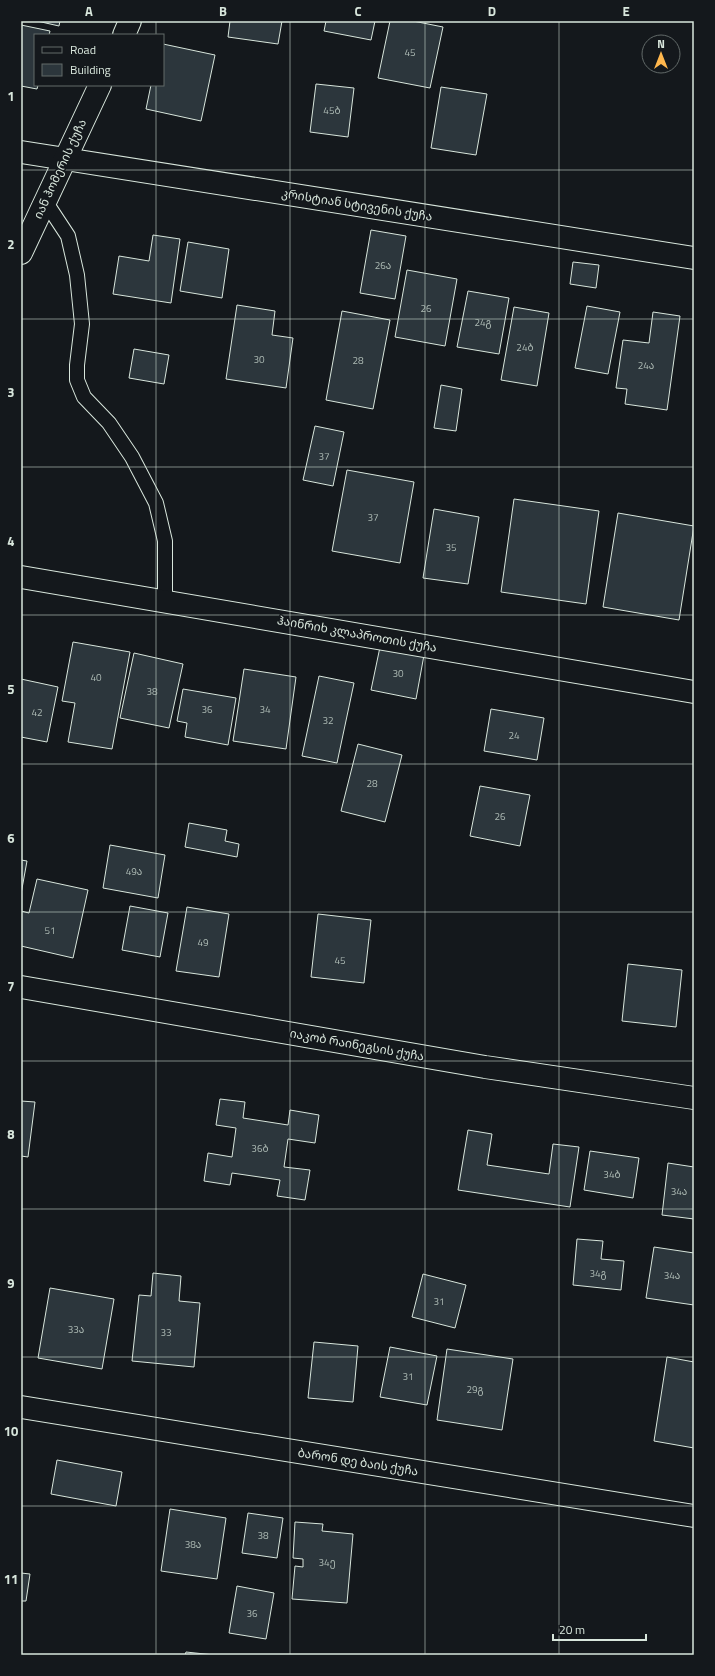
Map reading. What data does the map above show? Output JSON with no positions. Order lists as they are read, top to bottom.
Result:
{
  "streets": {
    "street": [
      "იან ჰომერის ქუჩა",
      "კრისტიან სტივენის ქუჩა",
      "ჰაინრიხ კლაპროთის ქუჩა",
      "იაკობ რაინეგსის ქუჩა",
      "ბარონ დე ბაის ქუჩა"
    ]
  },
  "crossings": [
    ["იან ჰომერის ქუჩა", "კრისტიან სტივენის ქუჩა"]
  ],
  "house_numbers": [
    "45",
    "45ბ",
    "26ა",
    "26",
    "24გ",
    "24ბ",
    "30",
    "28",
    "24ა",
    "37",
    "37",
    "35",
    "30",
    "40",
    "38",
    "36",
    "34",
    "42",
    "32",
    "24",
    "28",
    "26",
    "49ა",
    "51",
    "49",
    "45",
    "36ბ",
    "34ბ",
    "34ა",
    "34გ",
    "34ა",
    "31",
    "33ა",
    "33",
    "31",
    "29გ",
    "38",
    "38ა",
    "34ე",
    "36"
  ],
  "legend": ["Road", "Building"],
  "scale_bar": "20 m",
  "north": "top",
  "grid": {
    "columns": [
      "A",
      "B",
      "C",
      "D",
      "E"
    ],
    "rows": [
      "1",
      "2",
      "3",
      "4",
      "5",
      "6",
      "7",
      "8",
      "9",
      "10",
      "11"
    ]
  }
}
